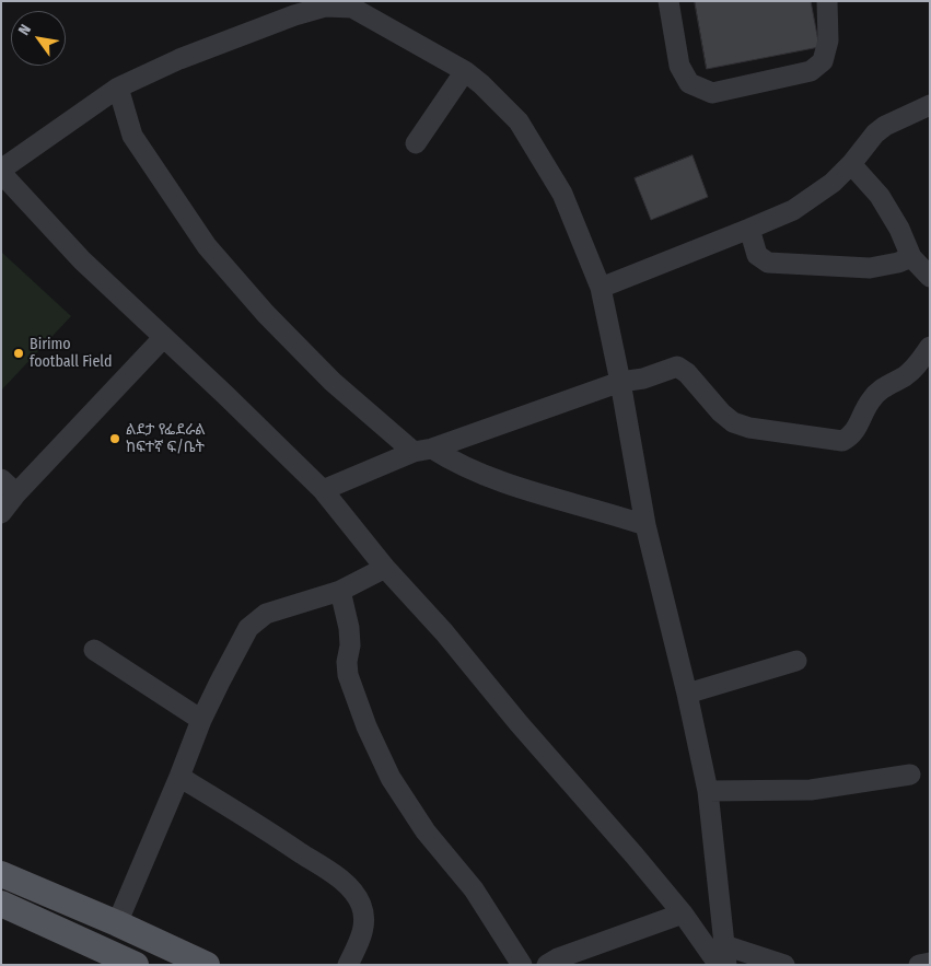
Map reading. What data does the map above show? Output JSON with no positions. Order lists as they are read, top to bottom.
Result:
{
  "places": ["Birimo football Field", "ልደታ የፌደራል ከፍተኛ ፍ/ቤት"],
  "north": "top left"
}
